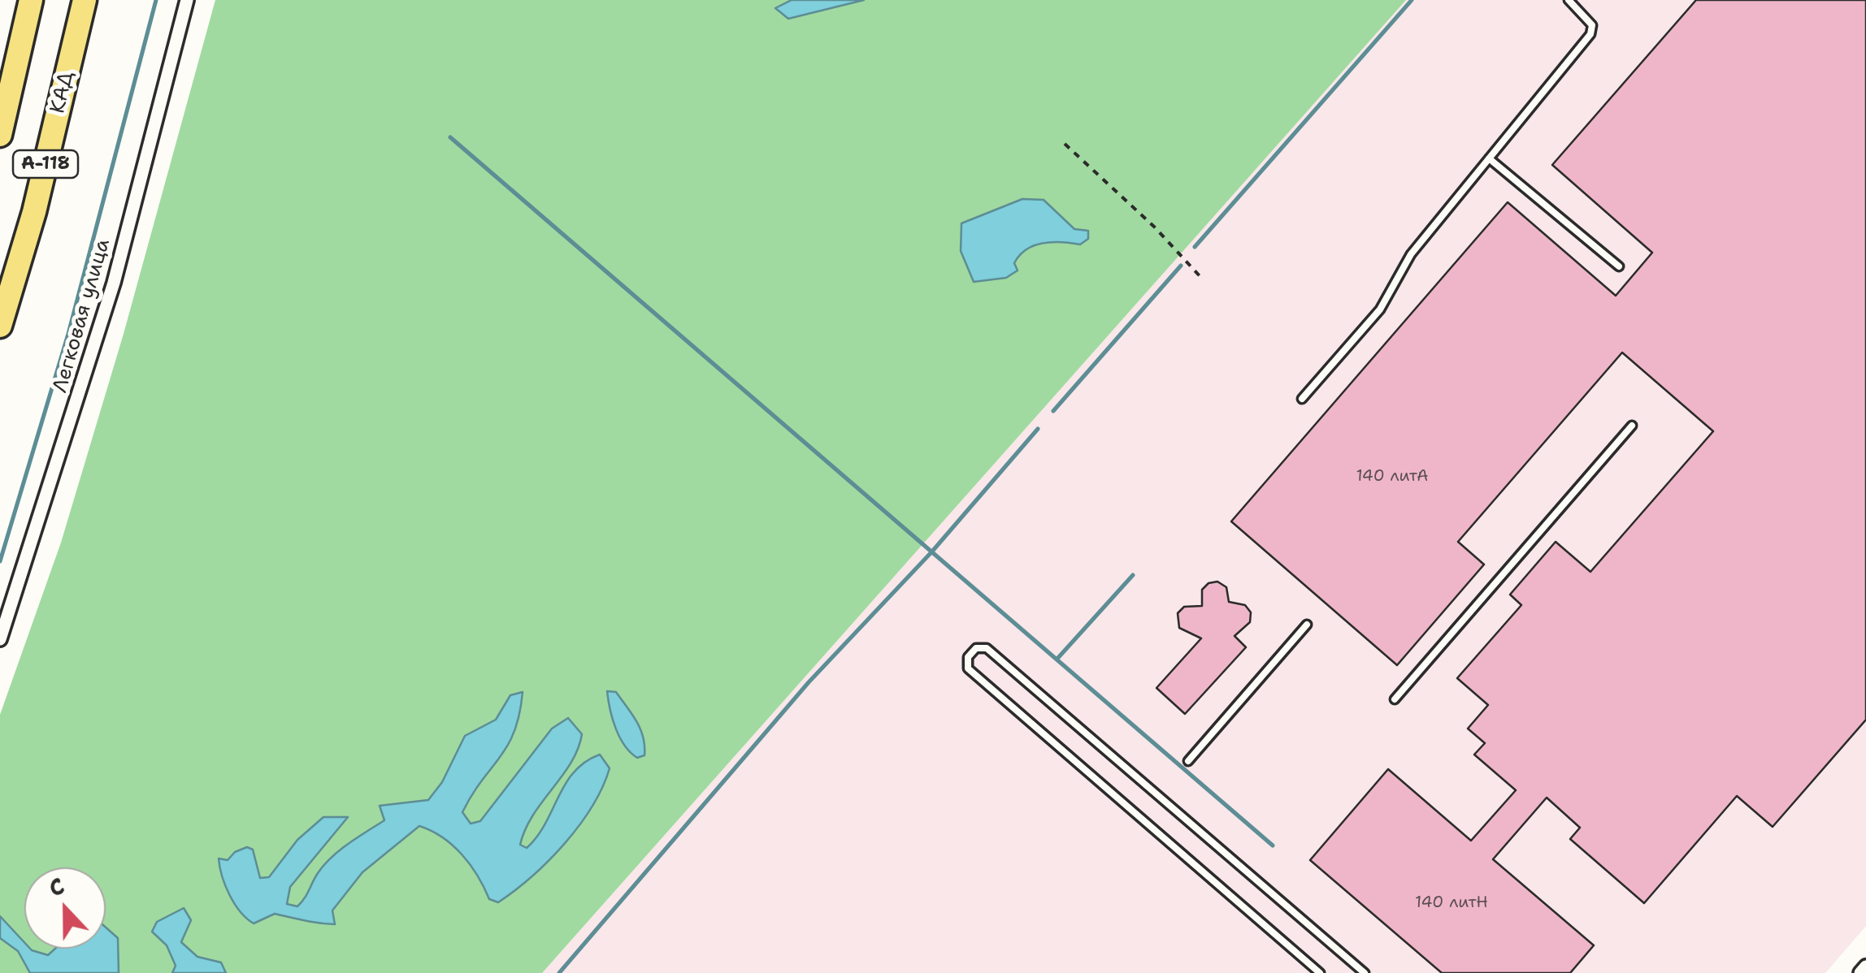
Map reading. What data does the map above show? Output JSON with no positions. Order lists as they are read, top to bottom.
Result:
{
  "streets": {
    "highway": ["КАД", "А-118"],
    "street": ["Легковая улица"]
  },
  "house_numbers": ["140 литА", "140 литН"],
  "north": "top"
}
